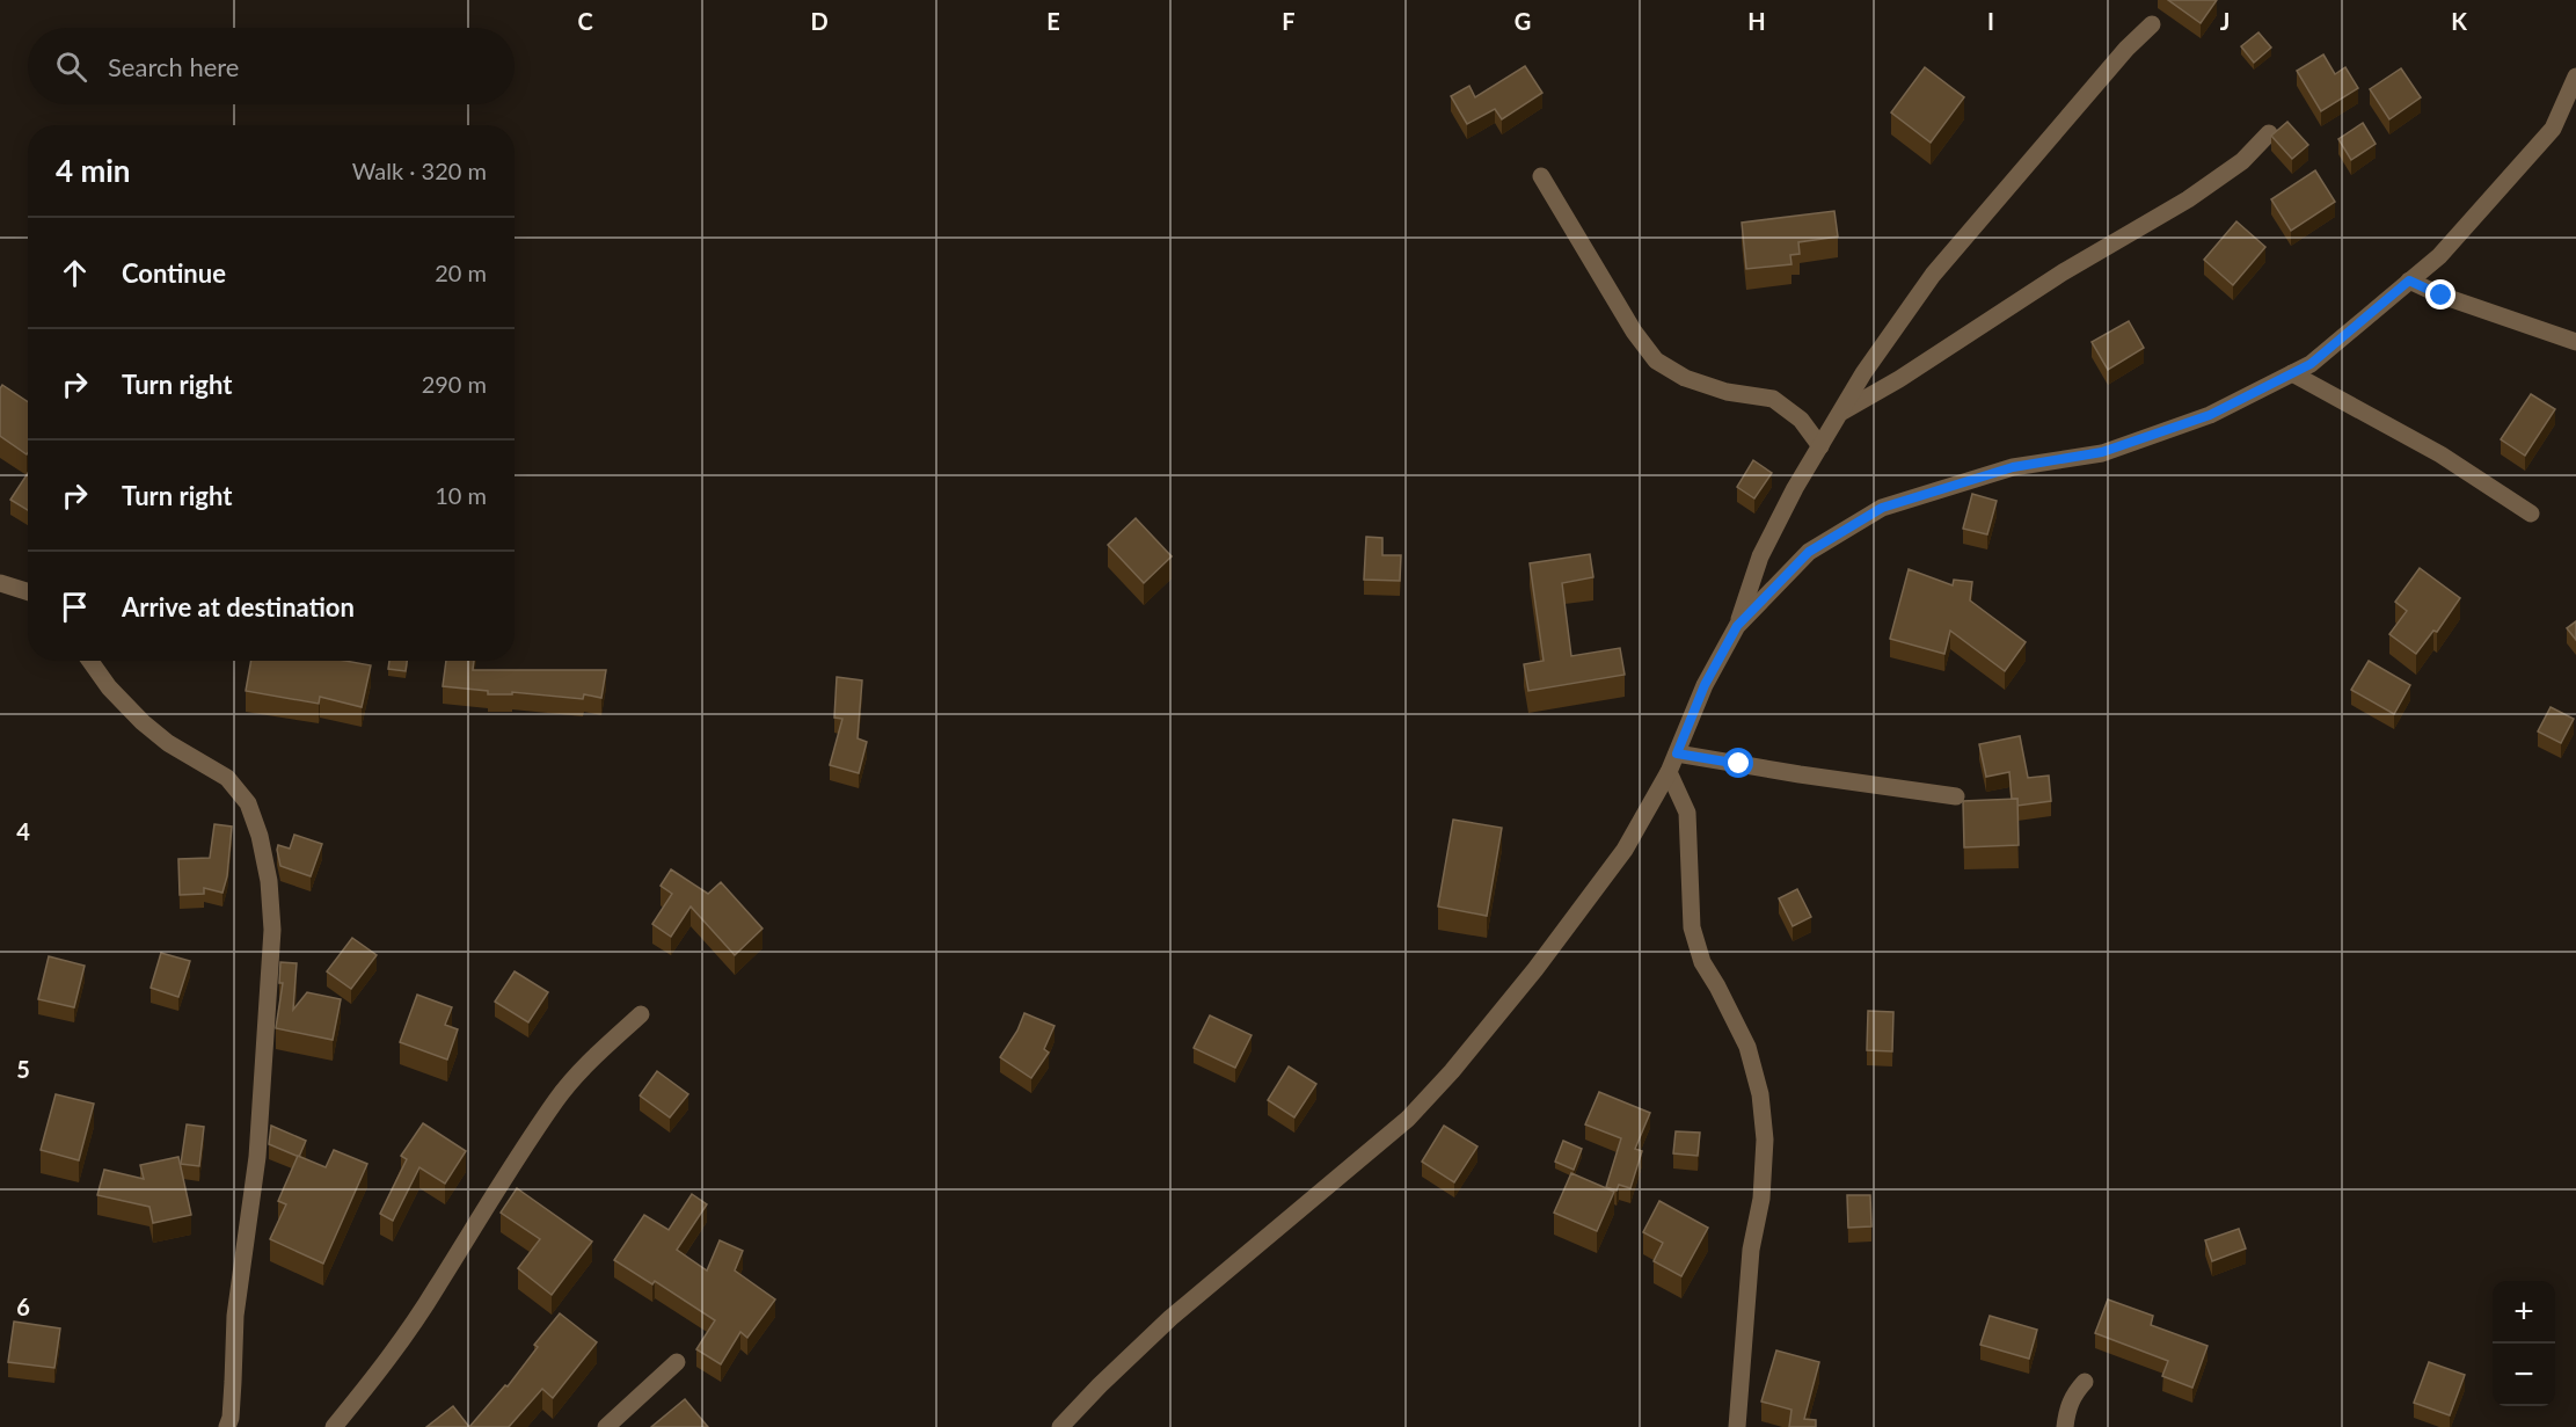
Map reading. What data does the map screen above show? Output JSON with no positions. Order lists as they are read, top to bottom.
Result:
{
  "page": {
    "search": "Search here",
    "heading": ["4 min", "Walk · 320 m"],
    "list": [
      ["Continue", "20 m"],
      ["Turn right", "290 m"],
      ["Turn right", "10 m"],
      "Arrive at destination"
    ],
    "map_buttons": ["+", "−"]
  },
  "grid": {
    "columns": [
      "C",
      "D",
      "E",
      "F",
      "G",
      "H",
      "I",
      "J",
      "K"
    ],
    "rows": ["4", "5", "6"]
  }
}
